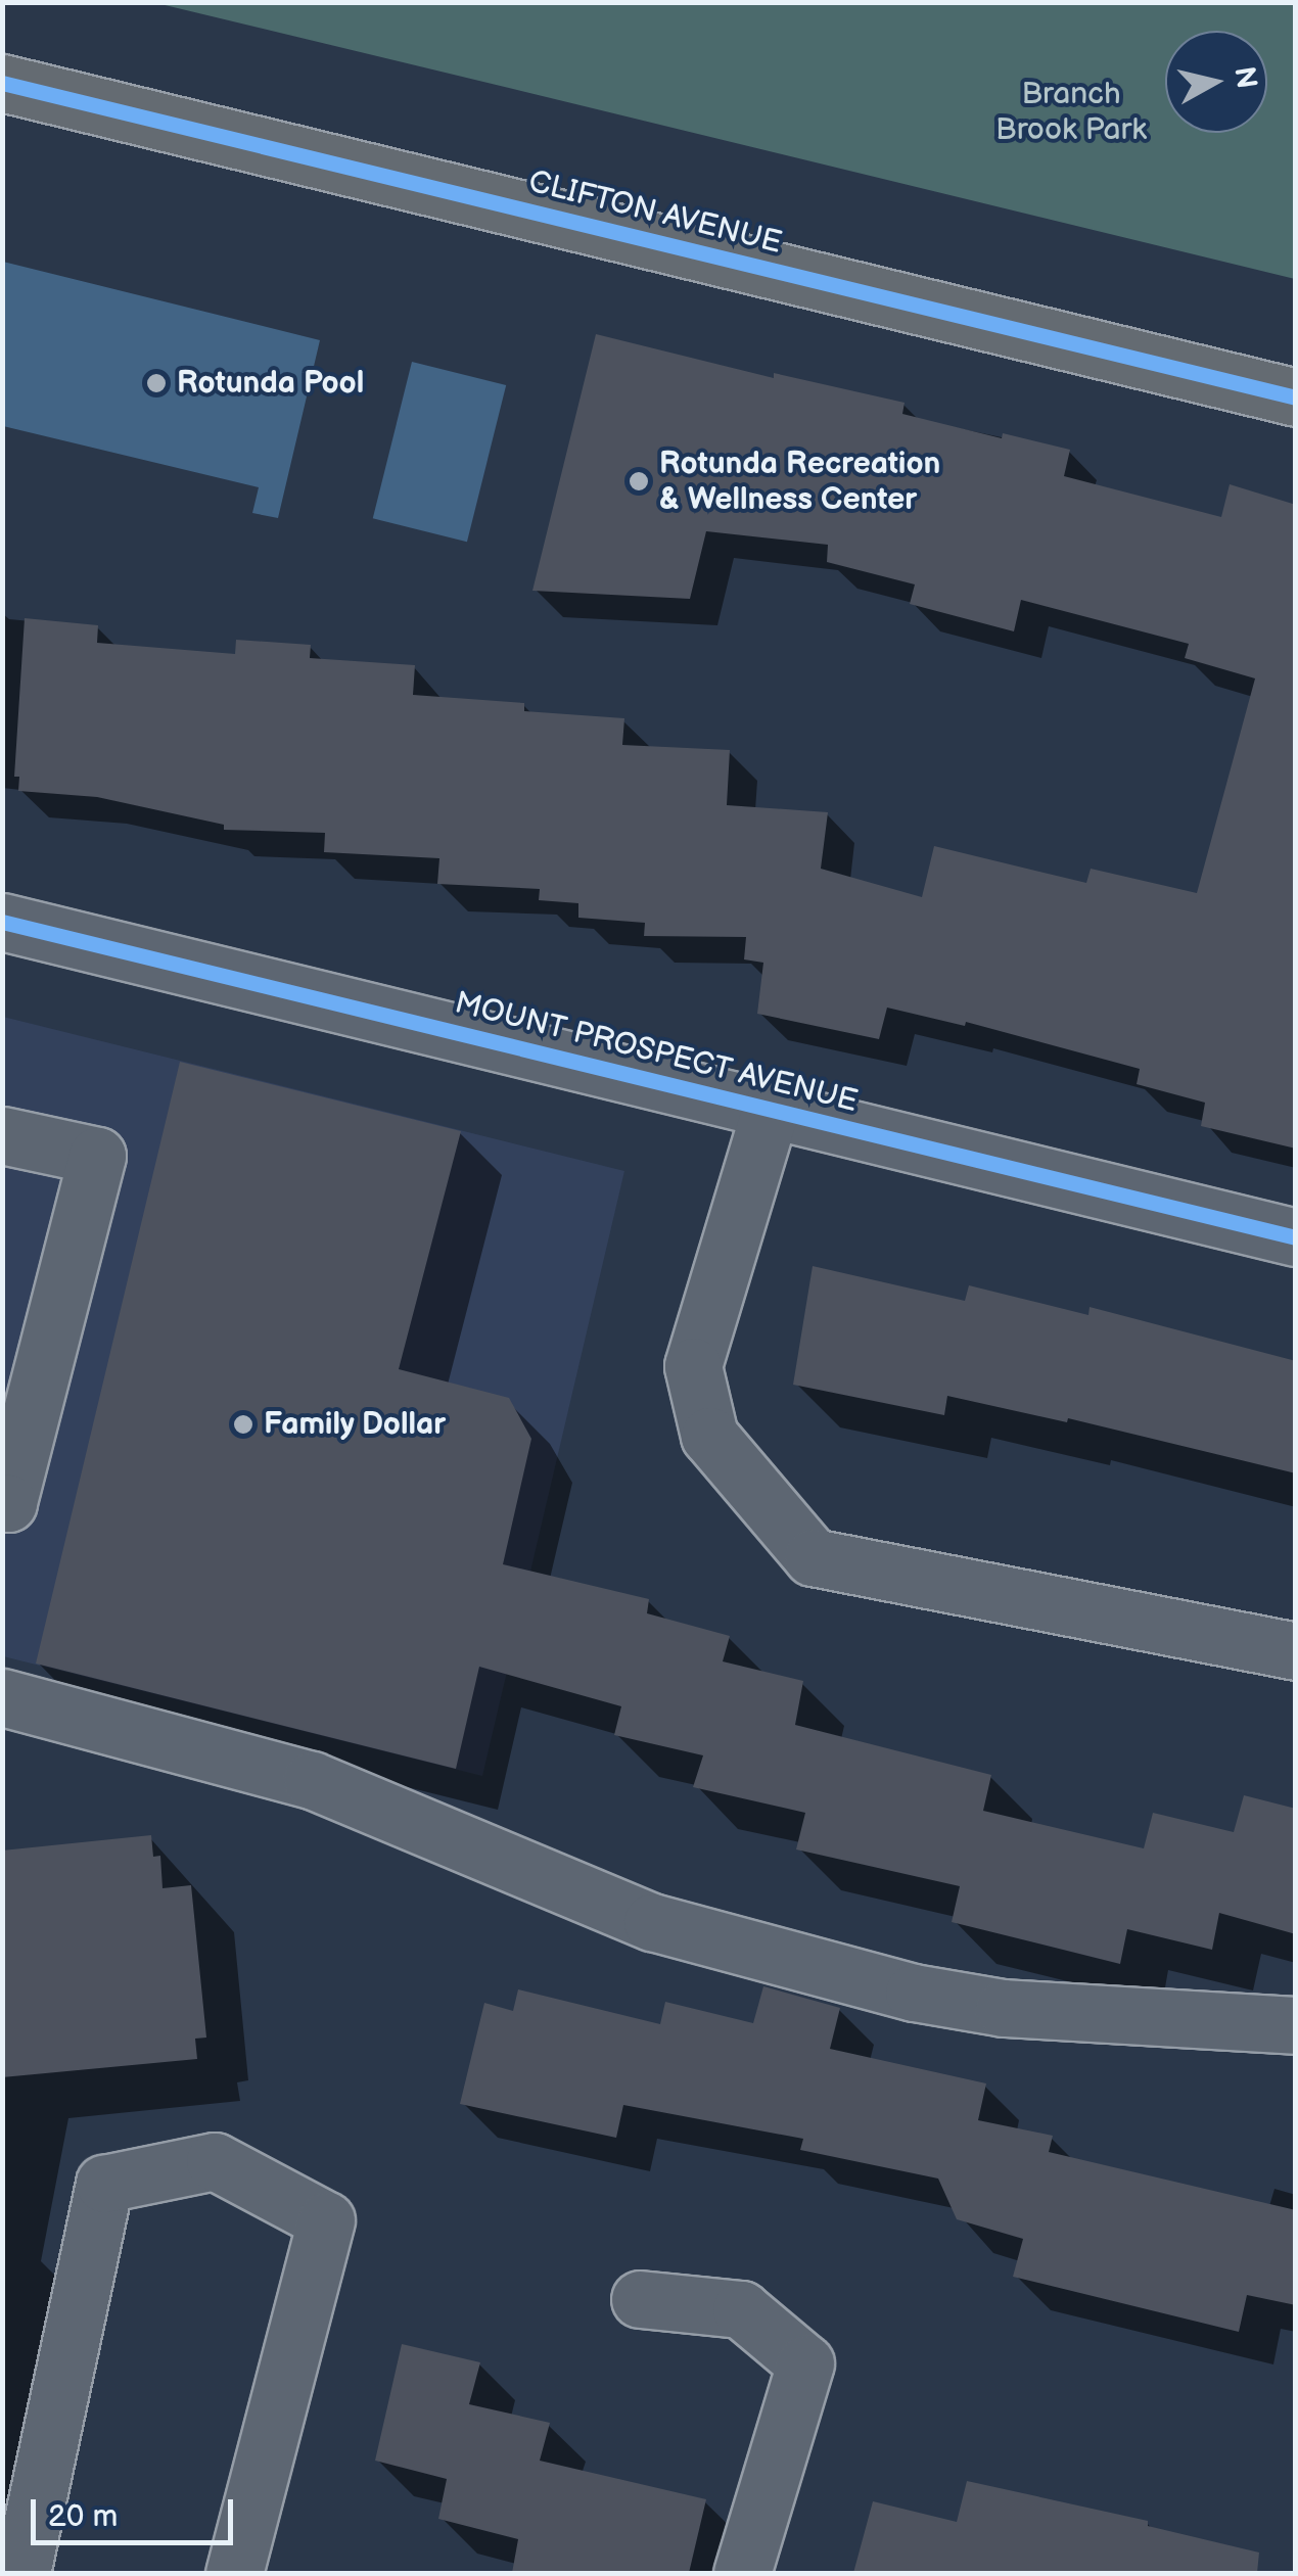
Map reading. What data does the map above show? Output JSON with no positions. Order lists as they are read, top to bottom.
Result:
{
  "streets": {
    "main road": ["CLIFTON AVENUE"],
    "street": ["MOUNT PROSPECT AVENUE"]
  },
  "parks": ["Branch Brook Park"],
  "places": ["Rotunda Pool", "Rotunda Recreation & Wellness Center", "Family Dollar"],
  "scale_bar": "20 m",
  "north": "right"
}
